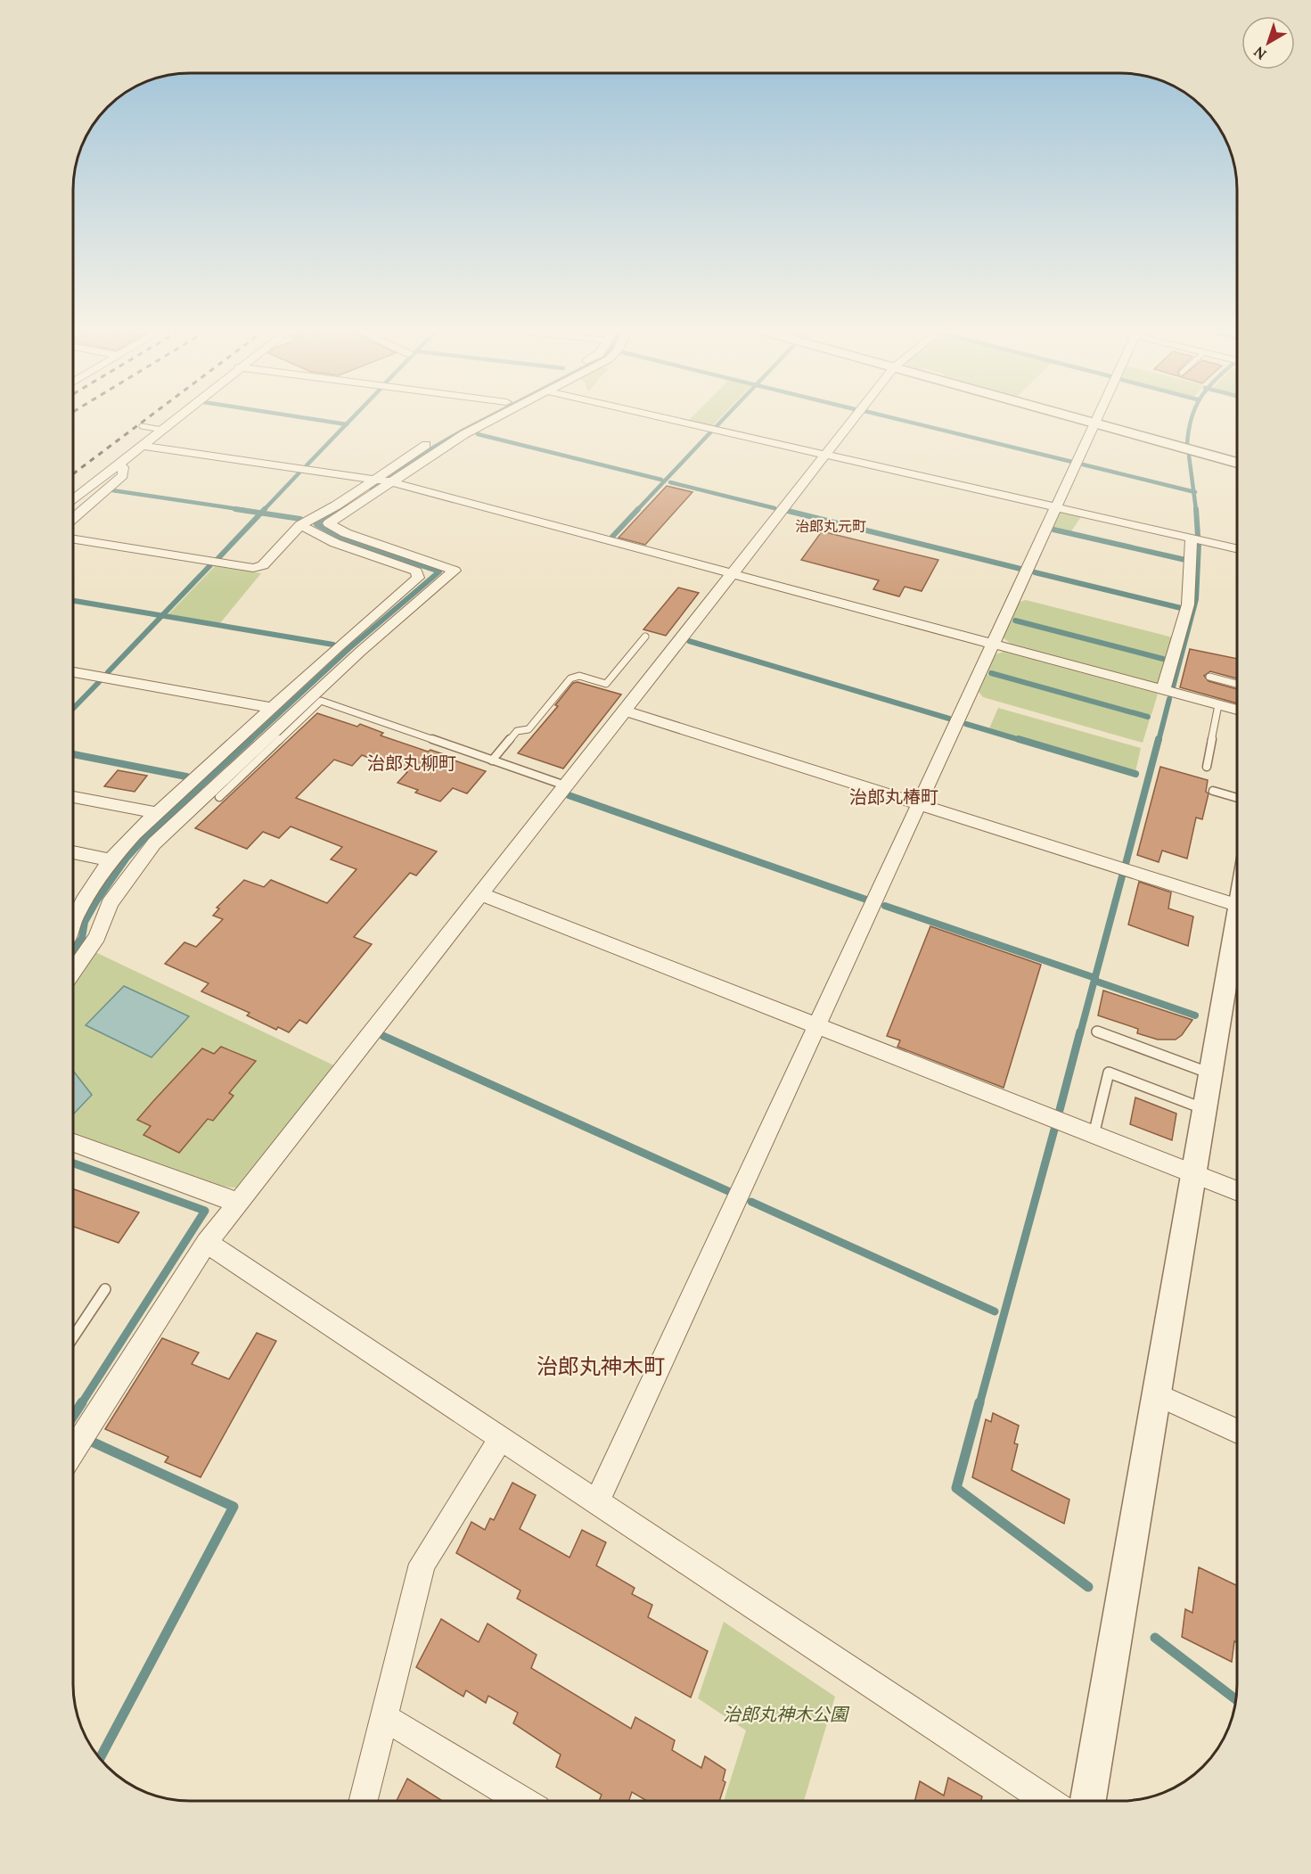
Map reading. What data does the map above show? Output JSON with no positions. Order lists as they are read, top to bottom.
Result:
{
  "districts": [
    "治郎丸元町",
    "治郎丸柳町",
    "治郎丸椿町",
    "治郎丸神木町"
  ],
  "parks": ["治郎丸神木公園"],
  "north": "bottom left"
}
